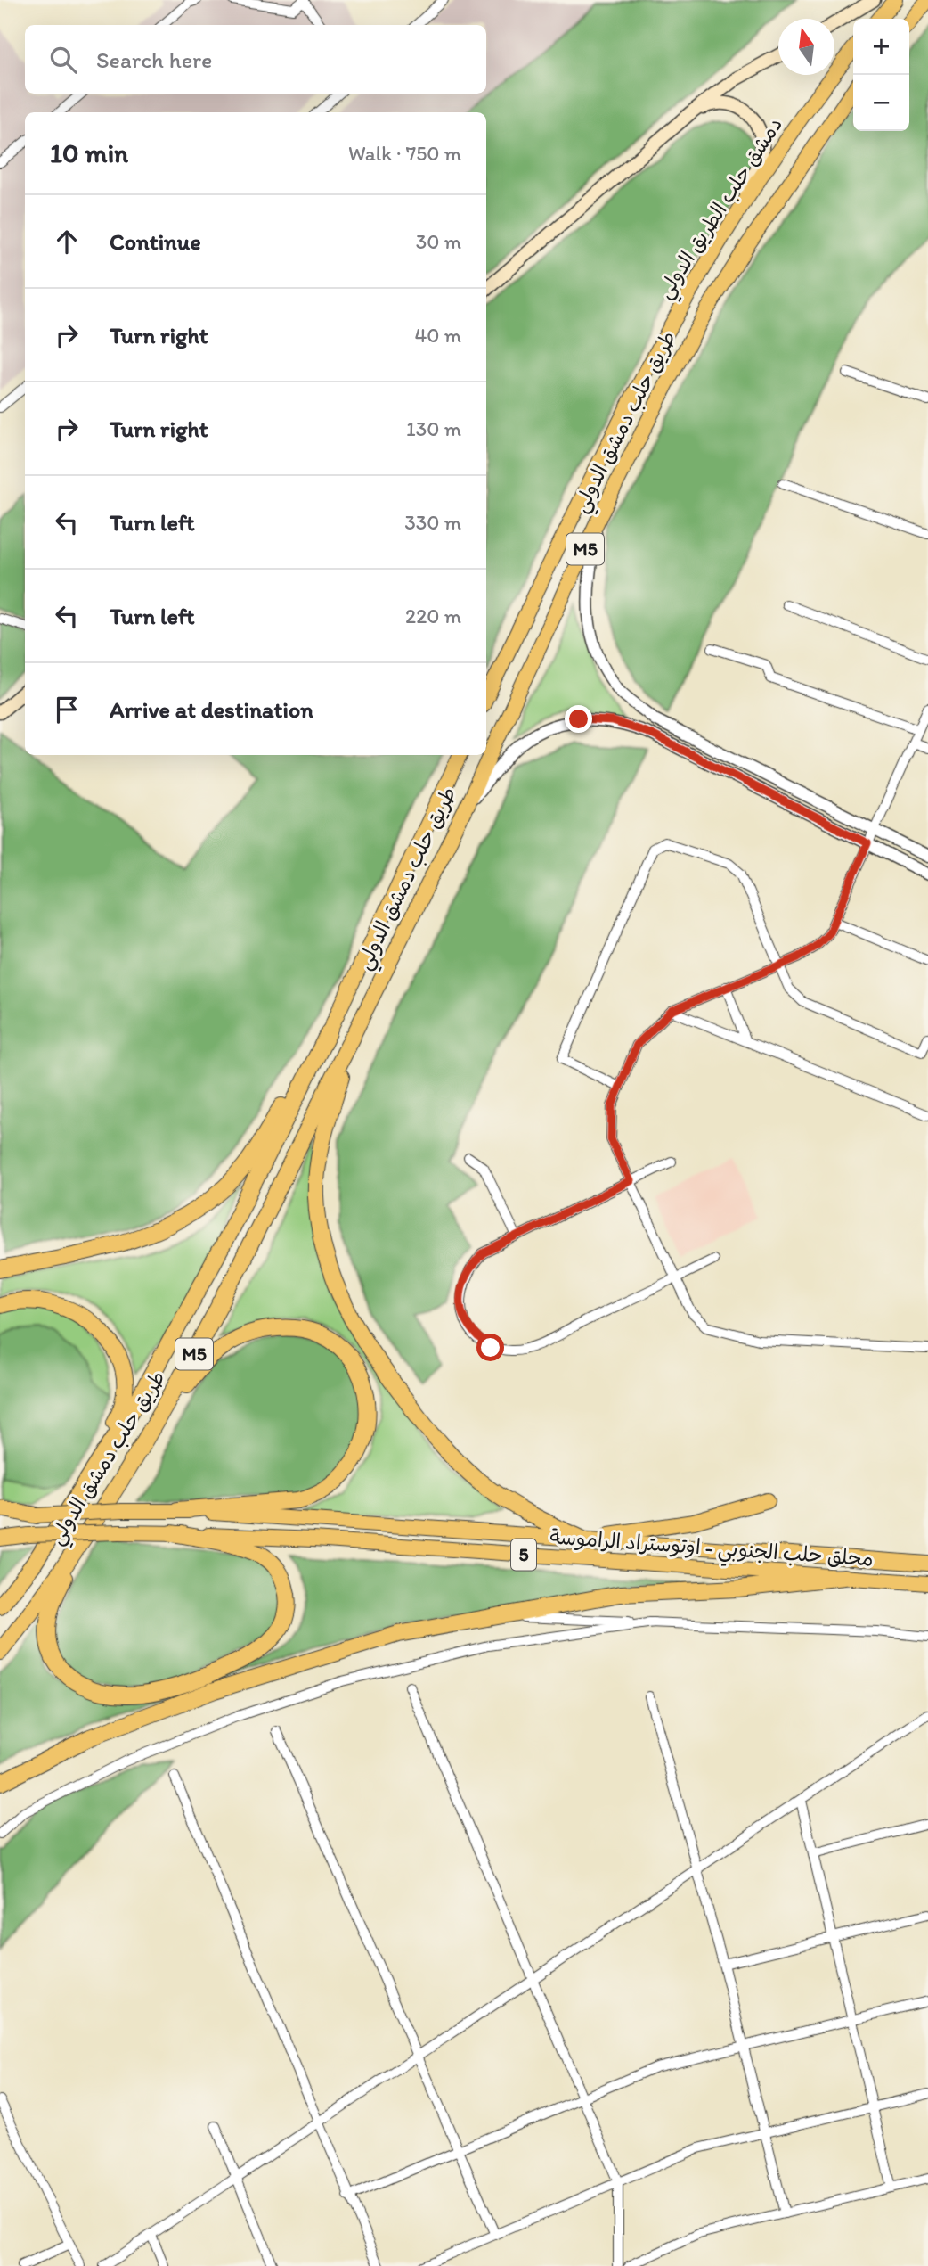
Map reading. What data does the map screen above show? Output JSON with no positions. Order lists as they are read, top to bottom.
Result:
{
  "streets": {
    "highway": [
      "دمشق حلب الطريق الدولي",
      "طريق حلب دمشق الدولي",
      "M5",
      "محلق حلب الجنوبي - اوتوستراد الراموسة",
      "5"
    ]
  },
  "crossings": [
    ["طريق حلب دمشق الدولي", "M5"]
  ],
  "north": "top",
  "page": {
    "map_buttons": ["+", "−"],
    "search": "Search here",
    "heading": ["10 min", "Walk · 750 m"],
    "list": [
      ["Continue", "30 m"],
      ["Turn right", "40 m"],
      ["Turn right", "130 m"],
      ["Turn left", "330 m"],
      ["Turn left", "220 m"],
      "Arrive at destination"
    ]
  }
}
